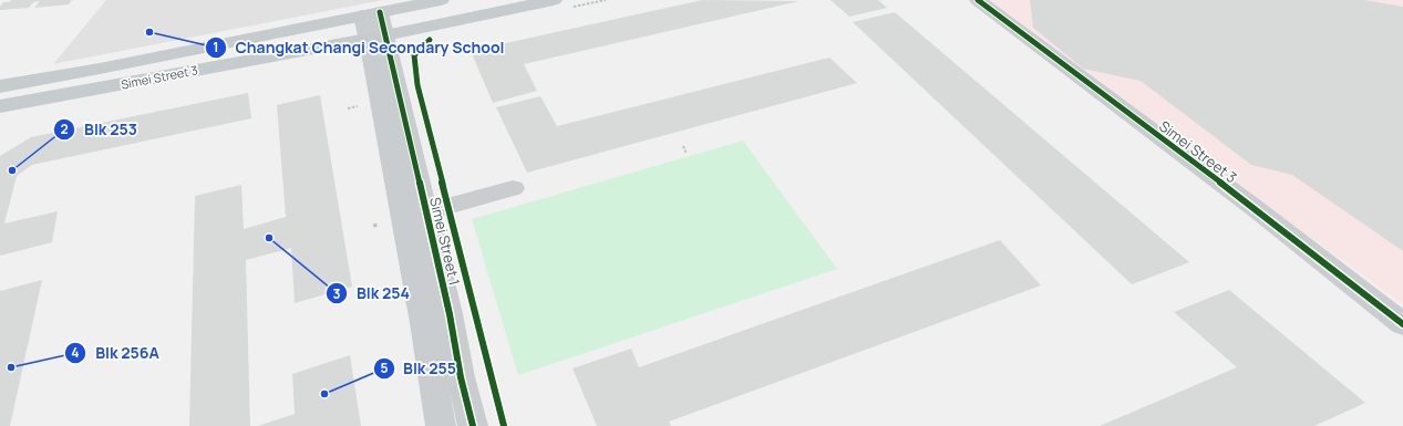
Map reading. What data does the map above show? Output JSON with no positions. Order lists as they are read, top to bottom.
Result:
{
  "streets": {
    "main road": ["Simei Street 3"],
    "street": ["Simei Street 1"]
  },
  "crossings": [
    ["Simei Street 3", "Simei Street 1"]
  ],
  "places": [
    "Changkat Changi Secondary School",
    "Blk 253",
    "Blk 254",
    "Blk 256A",
    "Blk 255"
  ]
}
